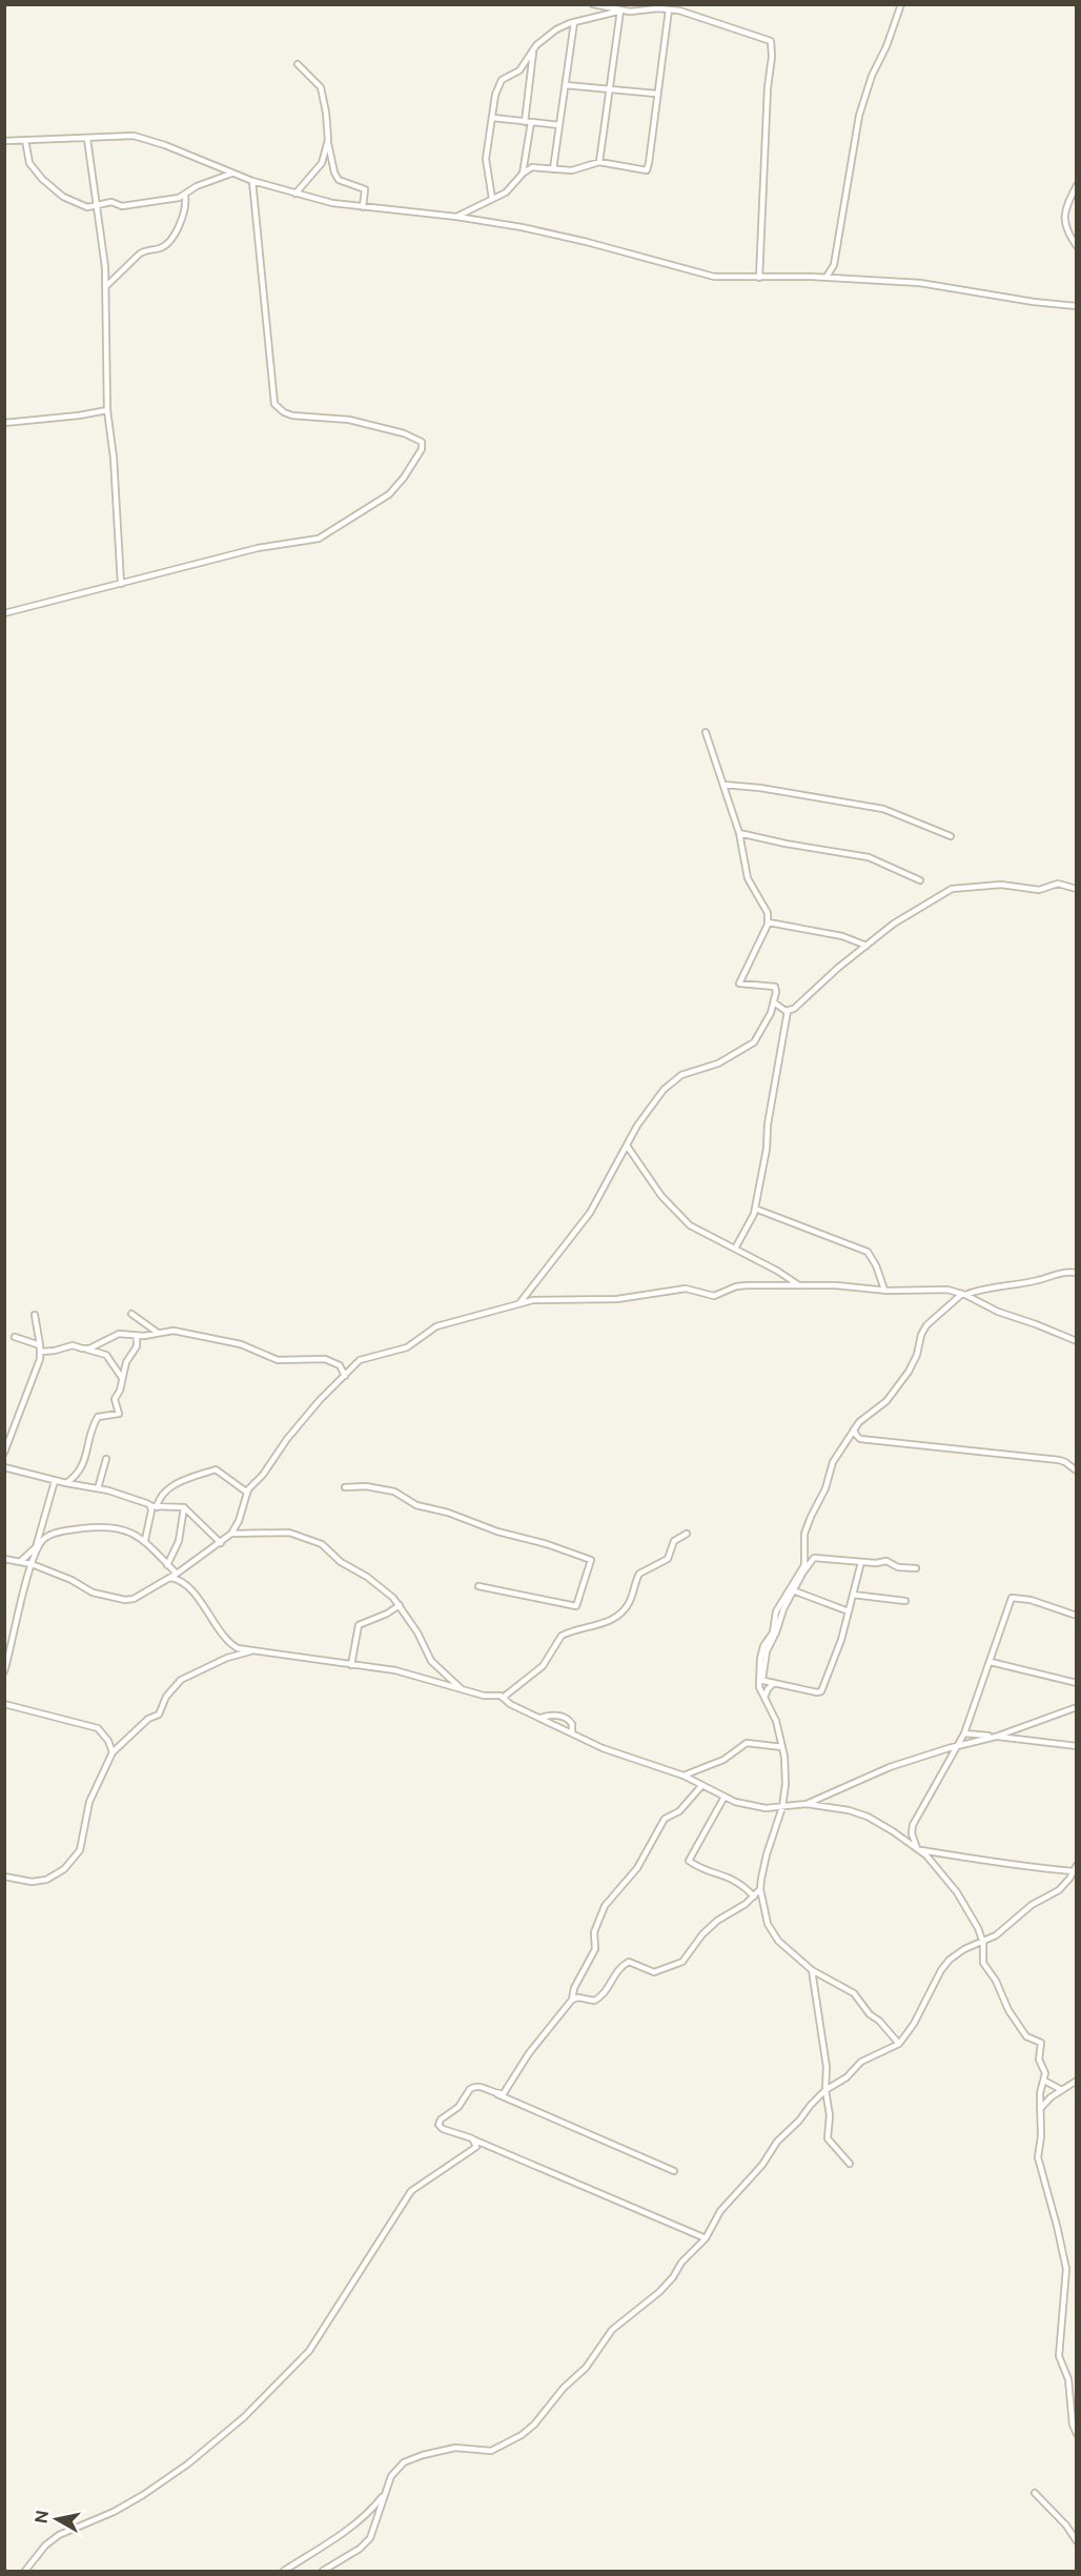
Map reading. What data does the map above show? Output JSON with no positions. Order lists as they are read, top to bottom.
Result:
{
  "north": "left"
}
